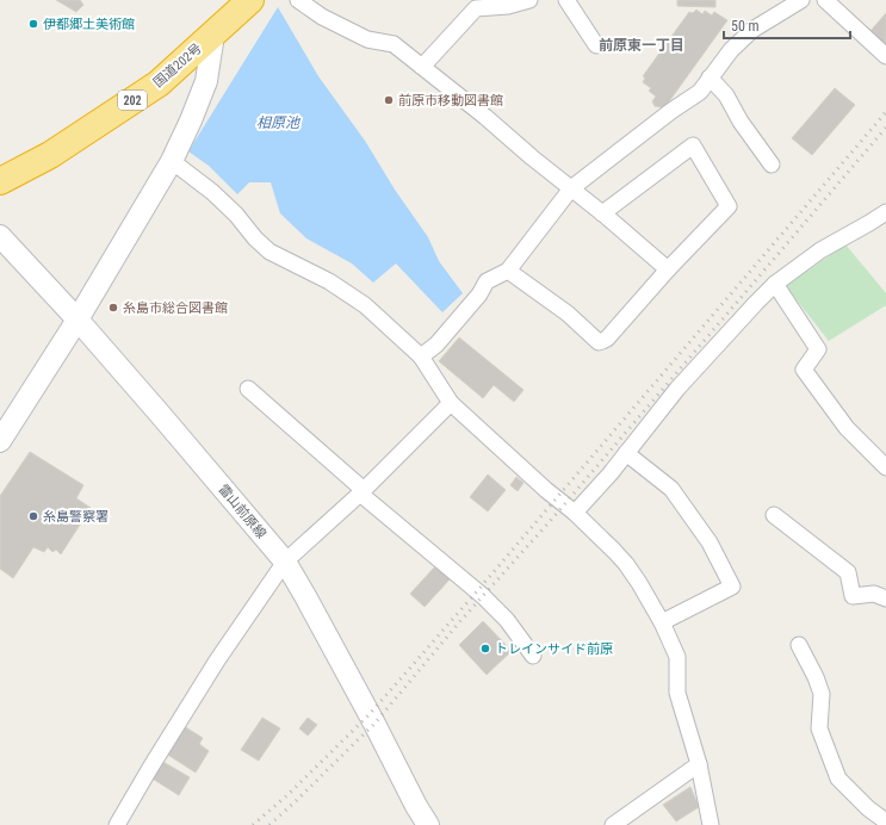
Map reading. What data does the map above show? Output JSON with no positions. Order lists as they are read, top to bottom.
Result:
{
  "streets": {
    "highway": ["国道202号", "202"],
    "main road": ["雷山前原線"]
  },
  "districts": ["前原東一丁目"],
  "water": ["相原池"],
  "places": [
    "伊都郷土美術館",
    "前原市移動図書館",
    "糸島市総合図書館",
    "糸島警察署",
    "トレインサイド前原"
  ],
  "scale_bar": "50 m"
}
